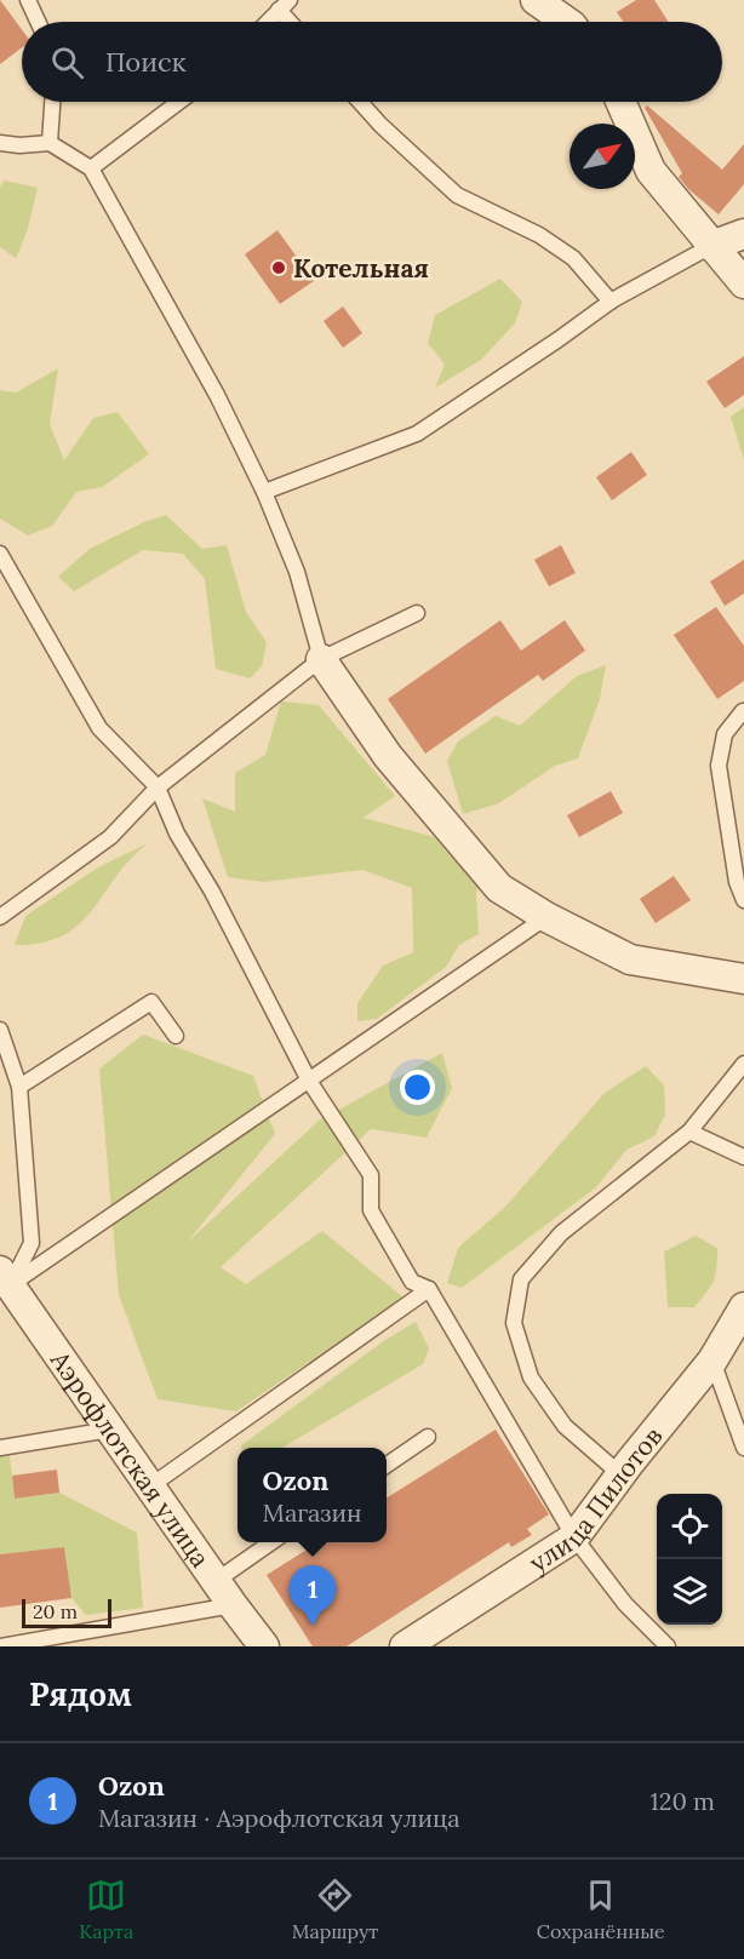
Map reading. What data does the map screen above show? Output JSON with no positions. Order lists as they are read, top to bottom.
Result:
{
  "streets": {
    "street": ["Аэрофлотская улица", "улица Пилотов"]
  },
  "places": ["Котельная"],
  "scale_bar": "20 m",
  "north": "top right",
  "page": {
    "search": "Поиск",
    "popup": ["Ozon", "Магазин"],
    "pins": "1",
    "scale": "20 m",
    "heading": "Рядом",
    "list": [
      {
        "mark": "1",
        "name": "Ozon",
        "note": "Магазин · Аэрофлотская улица",
        "value": "120 m"
      }
    ],
    "nav": ["Карта", "Маршрут", "Сохранённые"]
  }
}
